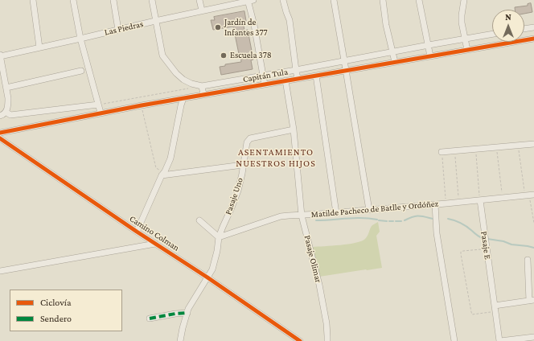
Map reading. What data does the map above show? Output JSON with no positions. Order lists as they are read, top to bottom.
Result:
{
  "streets": {
    "street": [
      "Las Piedras",
      "Capitán Tula",
      "Pasaje Uno",
      "Matilde Pacheco de Batlle y Ordóñez",
      "Camino Colman",
      "Pasaje E",
      "Pasaje Olimar"
    ]
  },
  "crossings": [
    ["Capitán Tula", "Pasaje Olimar"],
    ["Pasaje Uno", "Matilde Pacheco de Batlle y Ordóñez"],
    ["Pasaje Uno", "Camino Colman"],
    ["Pasaje Uno", "Pasaje Olimar"],
    ["Matilde Pacheco de Batlle y Ordóñez", "Pasaje E"],
    ["Matilde Pacheco de Batlle y Ordóñez", "Pasaje Olimar"]
  ],
  "districts": ["ASENTAMIENTO NUESTROS HIJOS"],
  "places": ["Jardín de Infantes 377", "Escuela 378"],
  "legend": ["Ciclovía", "Sendero"],
  "north": "top"
}
